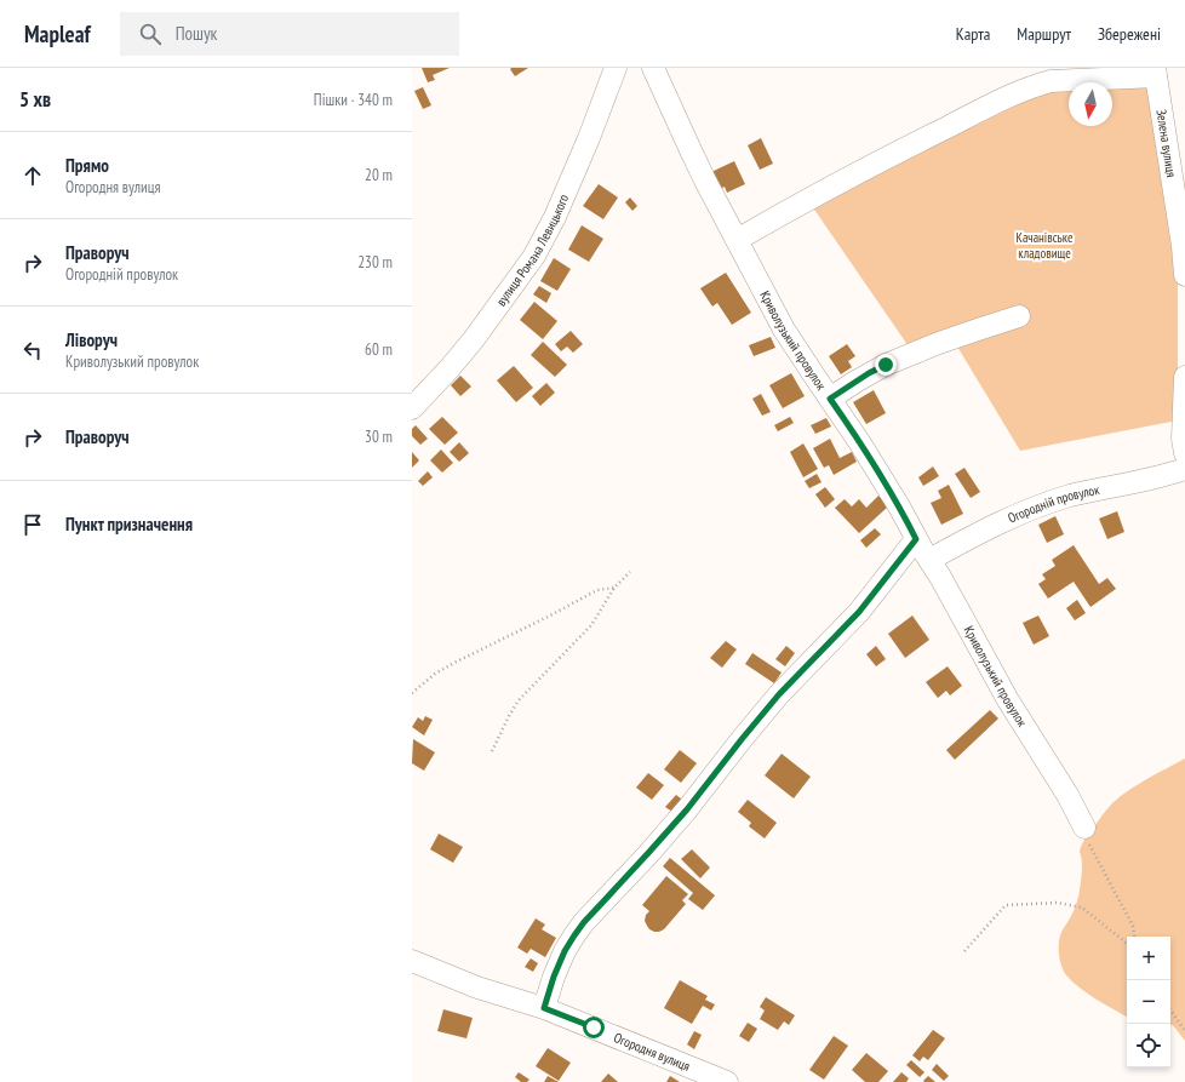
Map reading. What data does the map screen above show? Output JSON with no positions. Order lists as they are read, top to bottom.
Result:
{
  "streets": {
    "street": [
      "Зелена вулиця",
      "вулиця Романа Левицького",
      "Криволузький провулок",
      "Огородній провулок",
      "Огородня вулиця"
    ]
  },
  "crossings": [
    ["Криволузький провулок", "Огородній провулок"]
  ],
  "parks": ["Качанівське кладовище"],
  "north": "bottom",
  "page": {
    "header": "Mapleaf",
    "search": "Пошук",
    "nav": ["Карта", "Маршрут", "Збережені"],
    "heading": ["5 хв", "Пішки · 340 m"],
    "list": [
      ["Прямо", "Огородня вулиця", "20 m"],
      ["Праворуч", "Огородній провулок", "230 m"],
      ["Ліворуч", "Криволузький провулок", "60 m"],
      ["Праворуч", "30 m"],
      "Пункт призначення"
    ],
    "map_buttons": ["+", "−"]
  }
}
